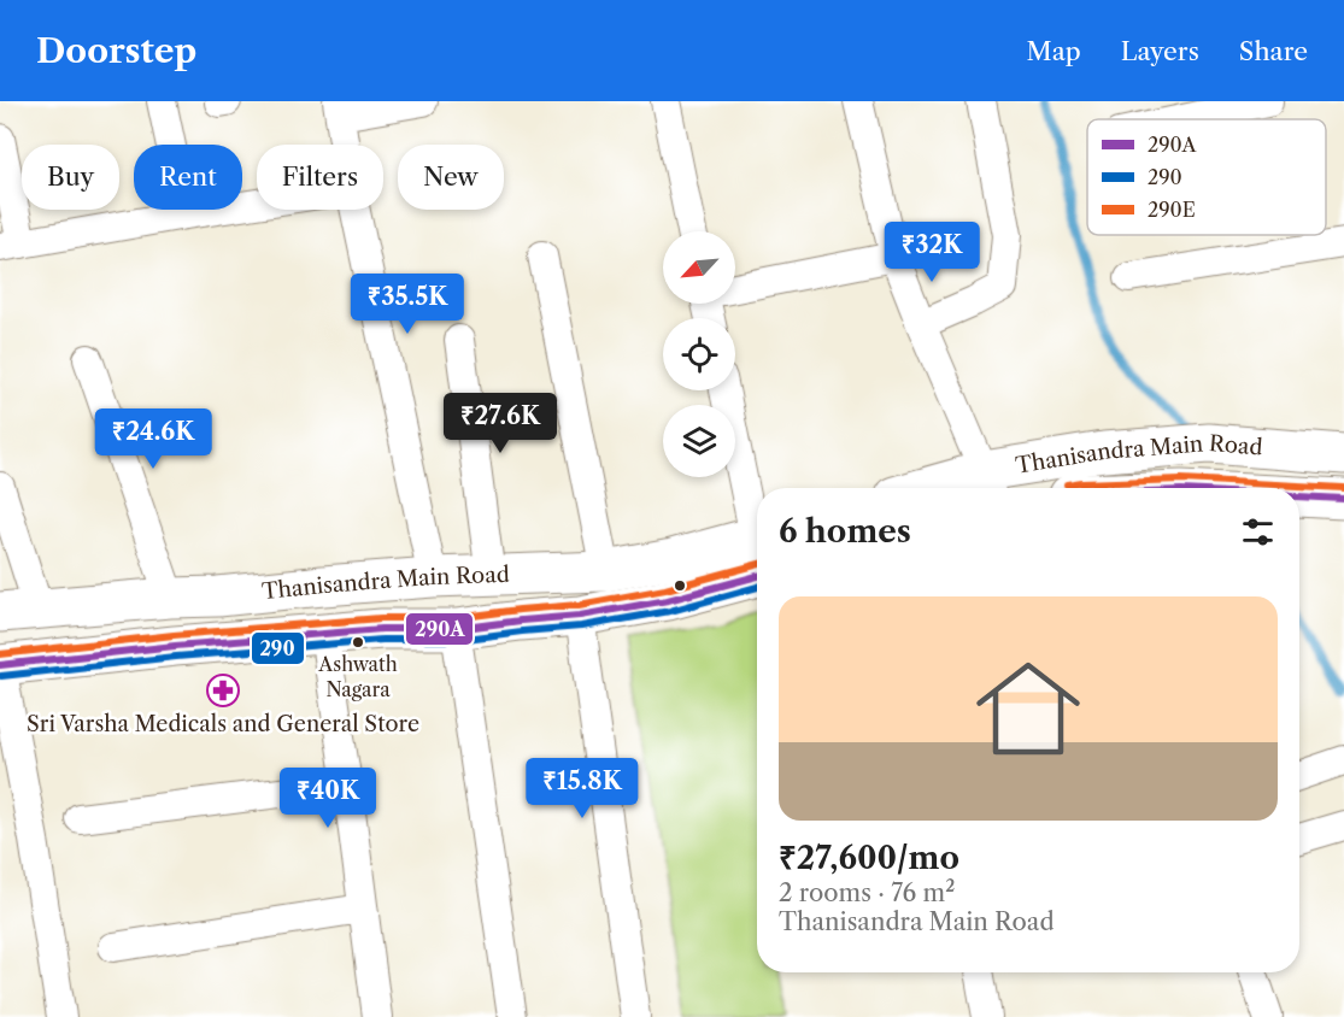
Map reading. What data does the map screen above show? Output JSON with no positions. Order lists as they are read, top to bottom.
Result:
{
  "streets": {
    "main road": ["Thanisandra Main Road"]
  },
  "places": {
    "other": ["Ashwath Nagara"],
    "pharmacy": ["Sri Varsha Medicals and General Store"]
  },
  "lines": ["transit line 290E", "transit line 290A", "transit line 290"],
  "legend": ["290A", "290", "290E"],
  "north": "bottom left",
  "page": {
    "header": "Doorstep",
    "nav": ["Map", "Layers", "Share"],
    "chip": [
      "Buy",
      "Rent",
      "Filters",
      "New"
    ],
    "price": [
      "₹32K",
      "₹35.5K",
      "₹27.6K",
      "₹24.6K",
      "₹15.8K",
      "₹40K"
    ],
    "heading": "6 homes",
    "list": [
      {
        "name": "₹27,600/mo",
        "note": "2 rooms · 76 m² · Thanisandra Main Road"
      }
    ]
  }
}
